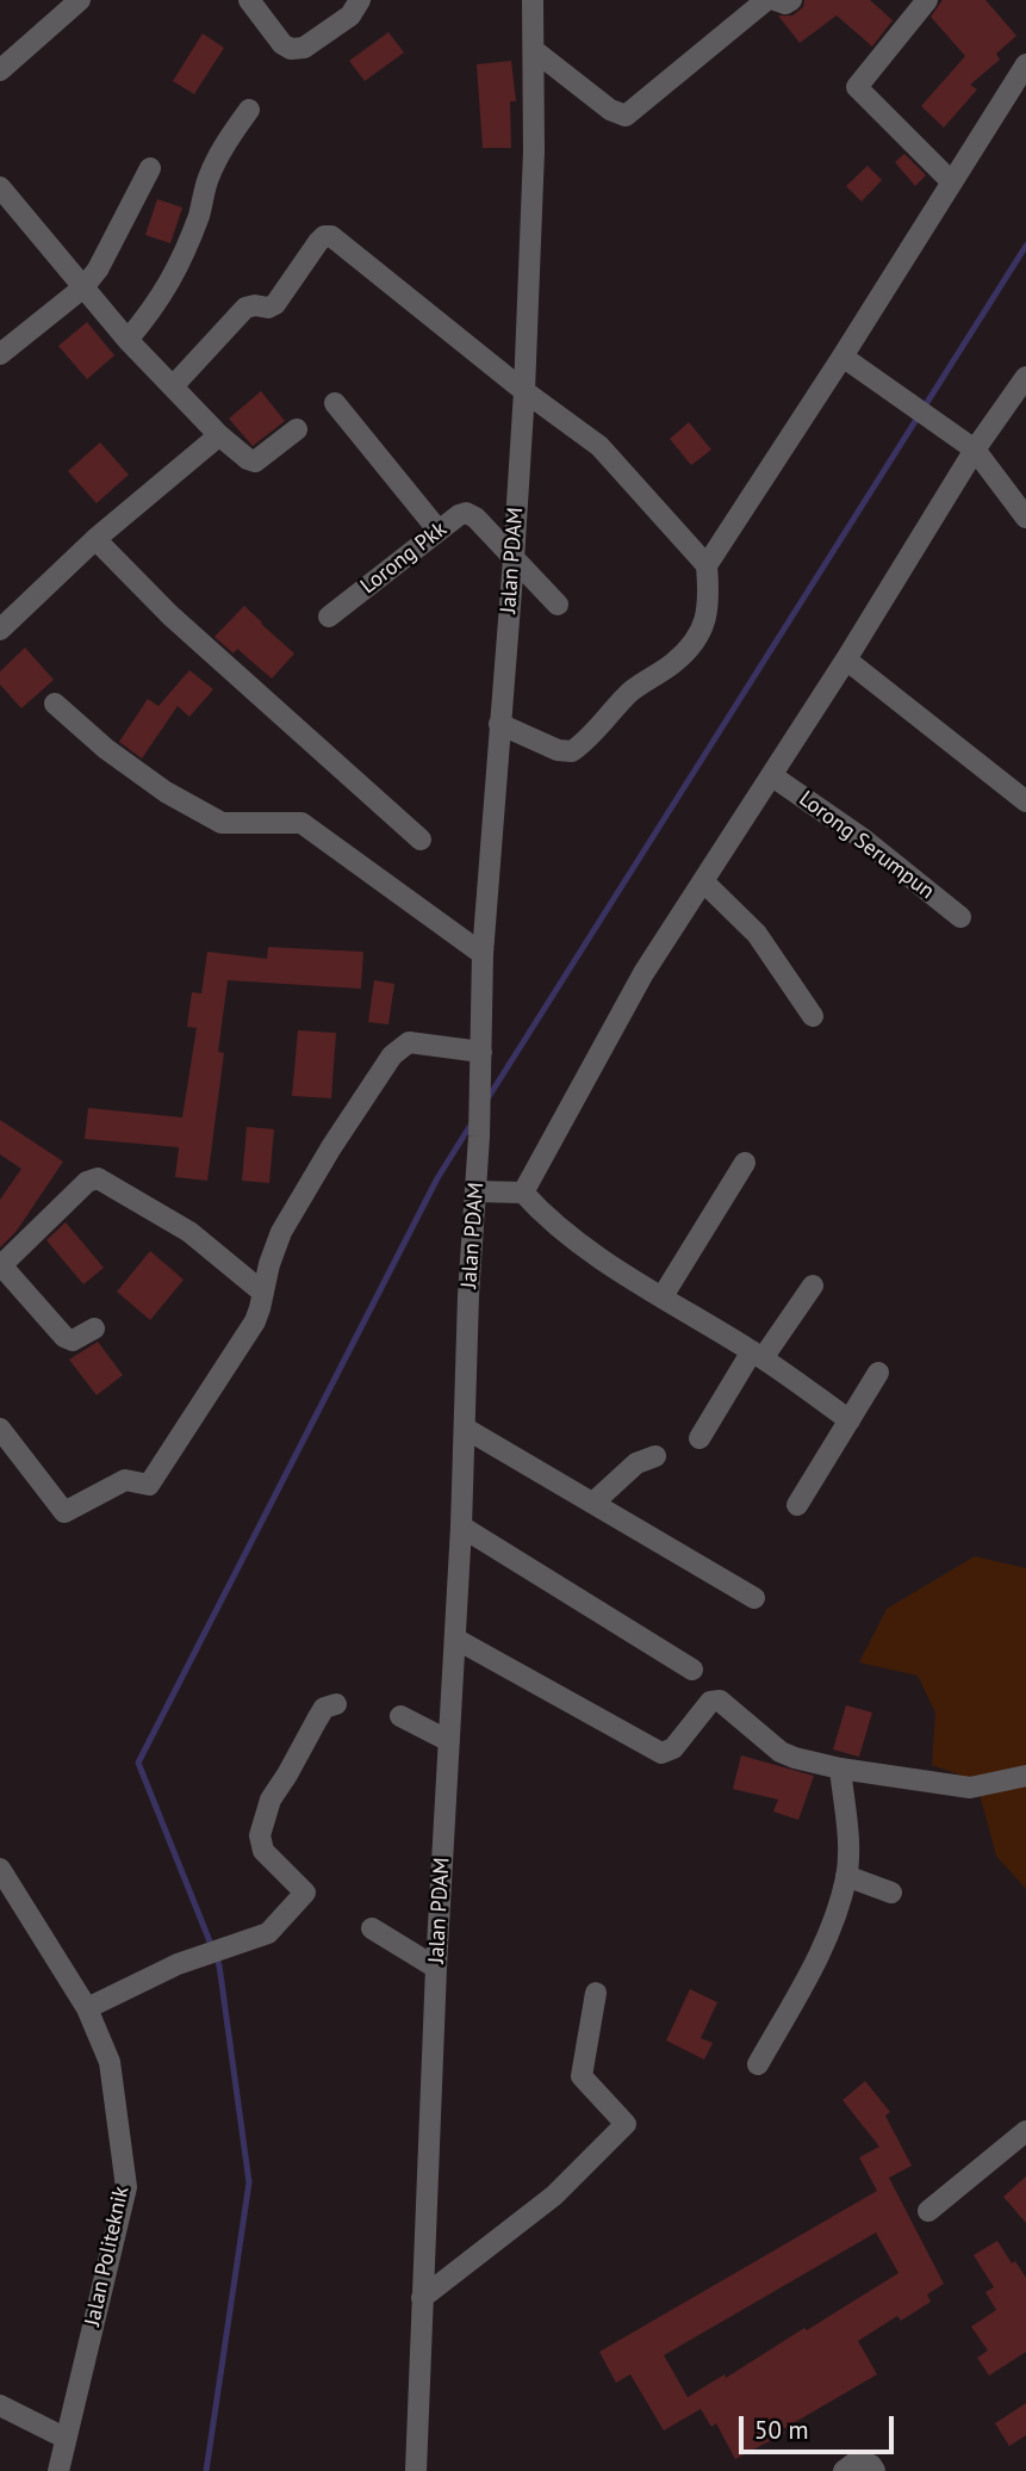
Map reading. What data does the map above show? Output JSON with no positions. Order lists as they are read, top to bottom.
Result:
{
  "streets": {
    "street": [
      "Lorong Pkk",
      "Jalan PDAM",
      "Lorong Serumpun",
      "Jalan Politeknik"
    ]
  },
  "crossings": [
    ["Lorong Pkk", "Jalan PDAM"]
  ],
  "scale_bar": "50 m"
}
